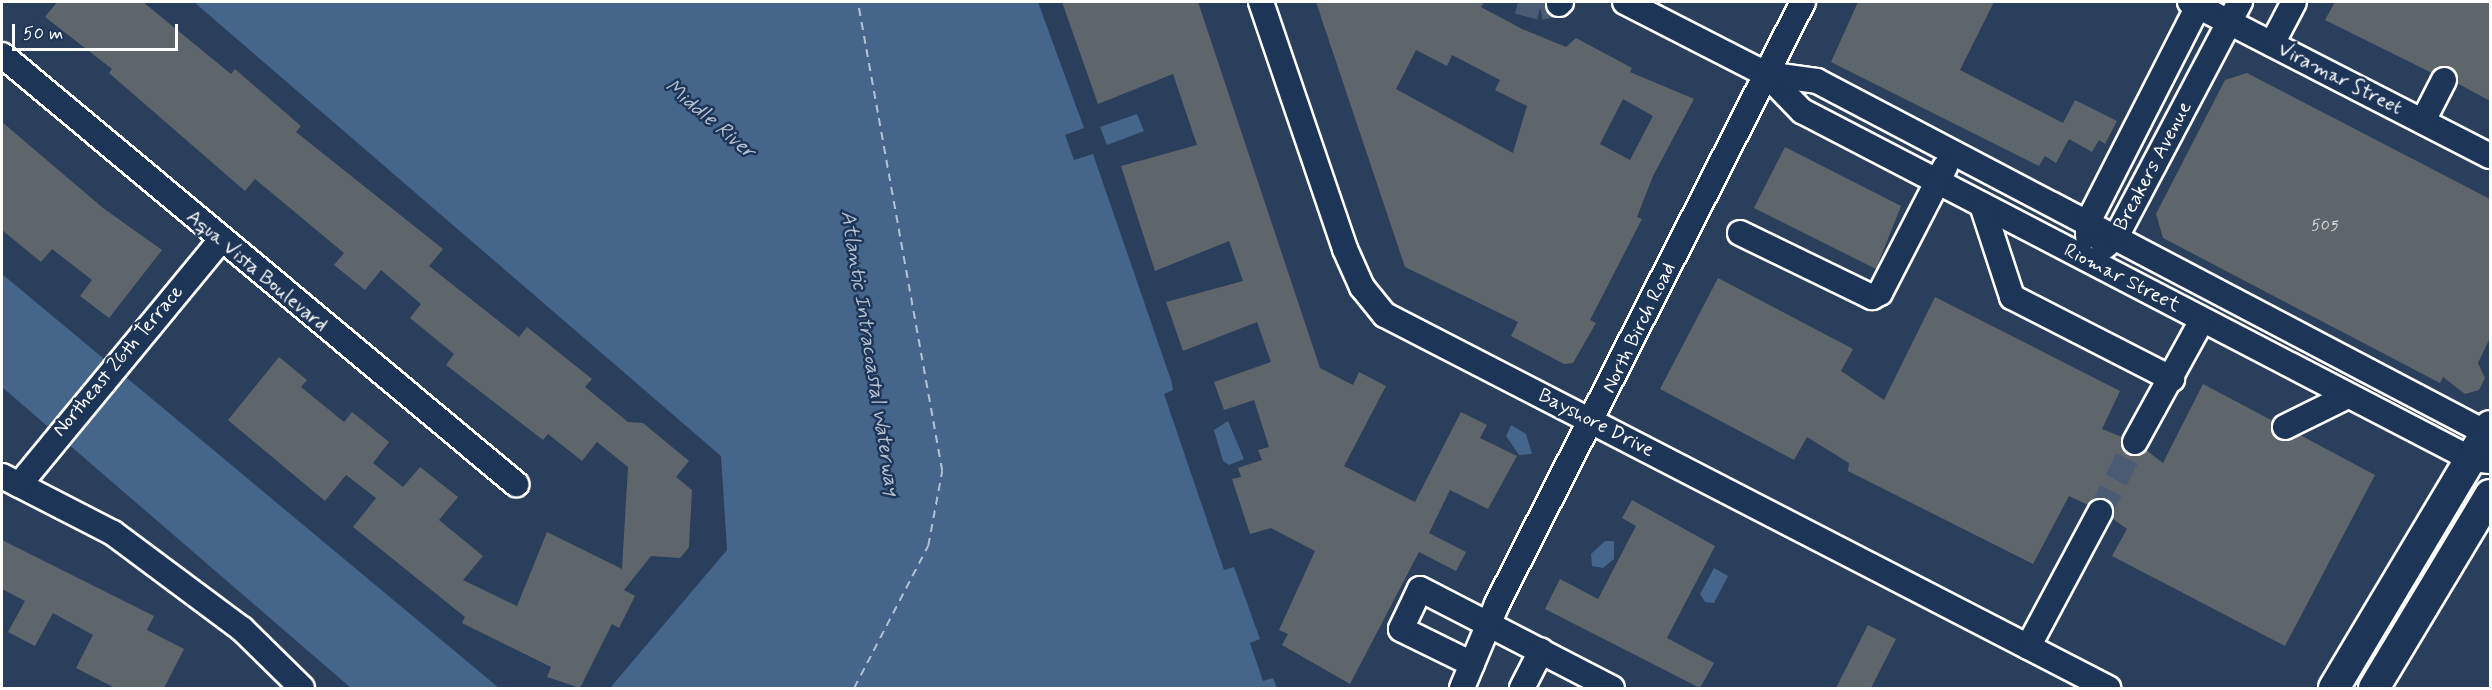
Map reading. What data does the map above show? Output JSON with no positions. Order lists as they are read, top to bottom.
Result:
{
  "streets": {
    "street": [
      "Viramar Street",
      "Breakers Avenue",
      "Aqua Vista Boulevard",
      "Riomar Street",
      "North Birch Road",
      "Northeast 26th Terrace",
      "Bayshore Drive"
    ]
  },
  "crossings": [
    ["Viramar Street", "Breakers Avenue"],
    ["Breakers Avenue", "Riomar Street"],
    ["Aqua Vista Boulevard", "Northeast 26th Terrace"],
    ["Riomar Street", "North Birch Road"],
    ["North Birch Road", "Bayshore Drive"]
  ],
  "water": ["Middle River", "Atlantic Intracoastal Waterway"],
  "house_numbers": ["505"],
  "scale_bar": "50 m"
}
